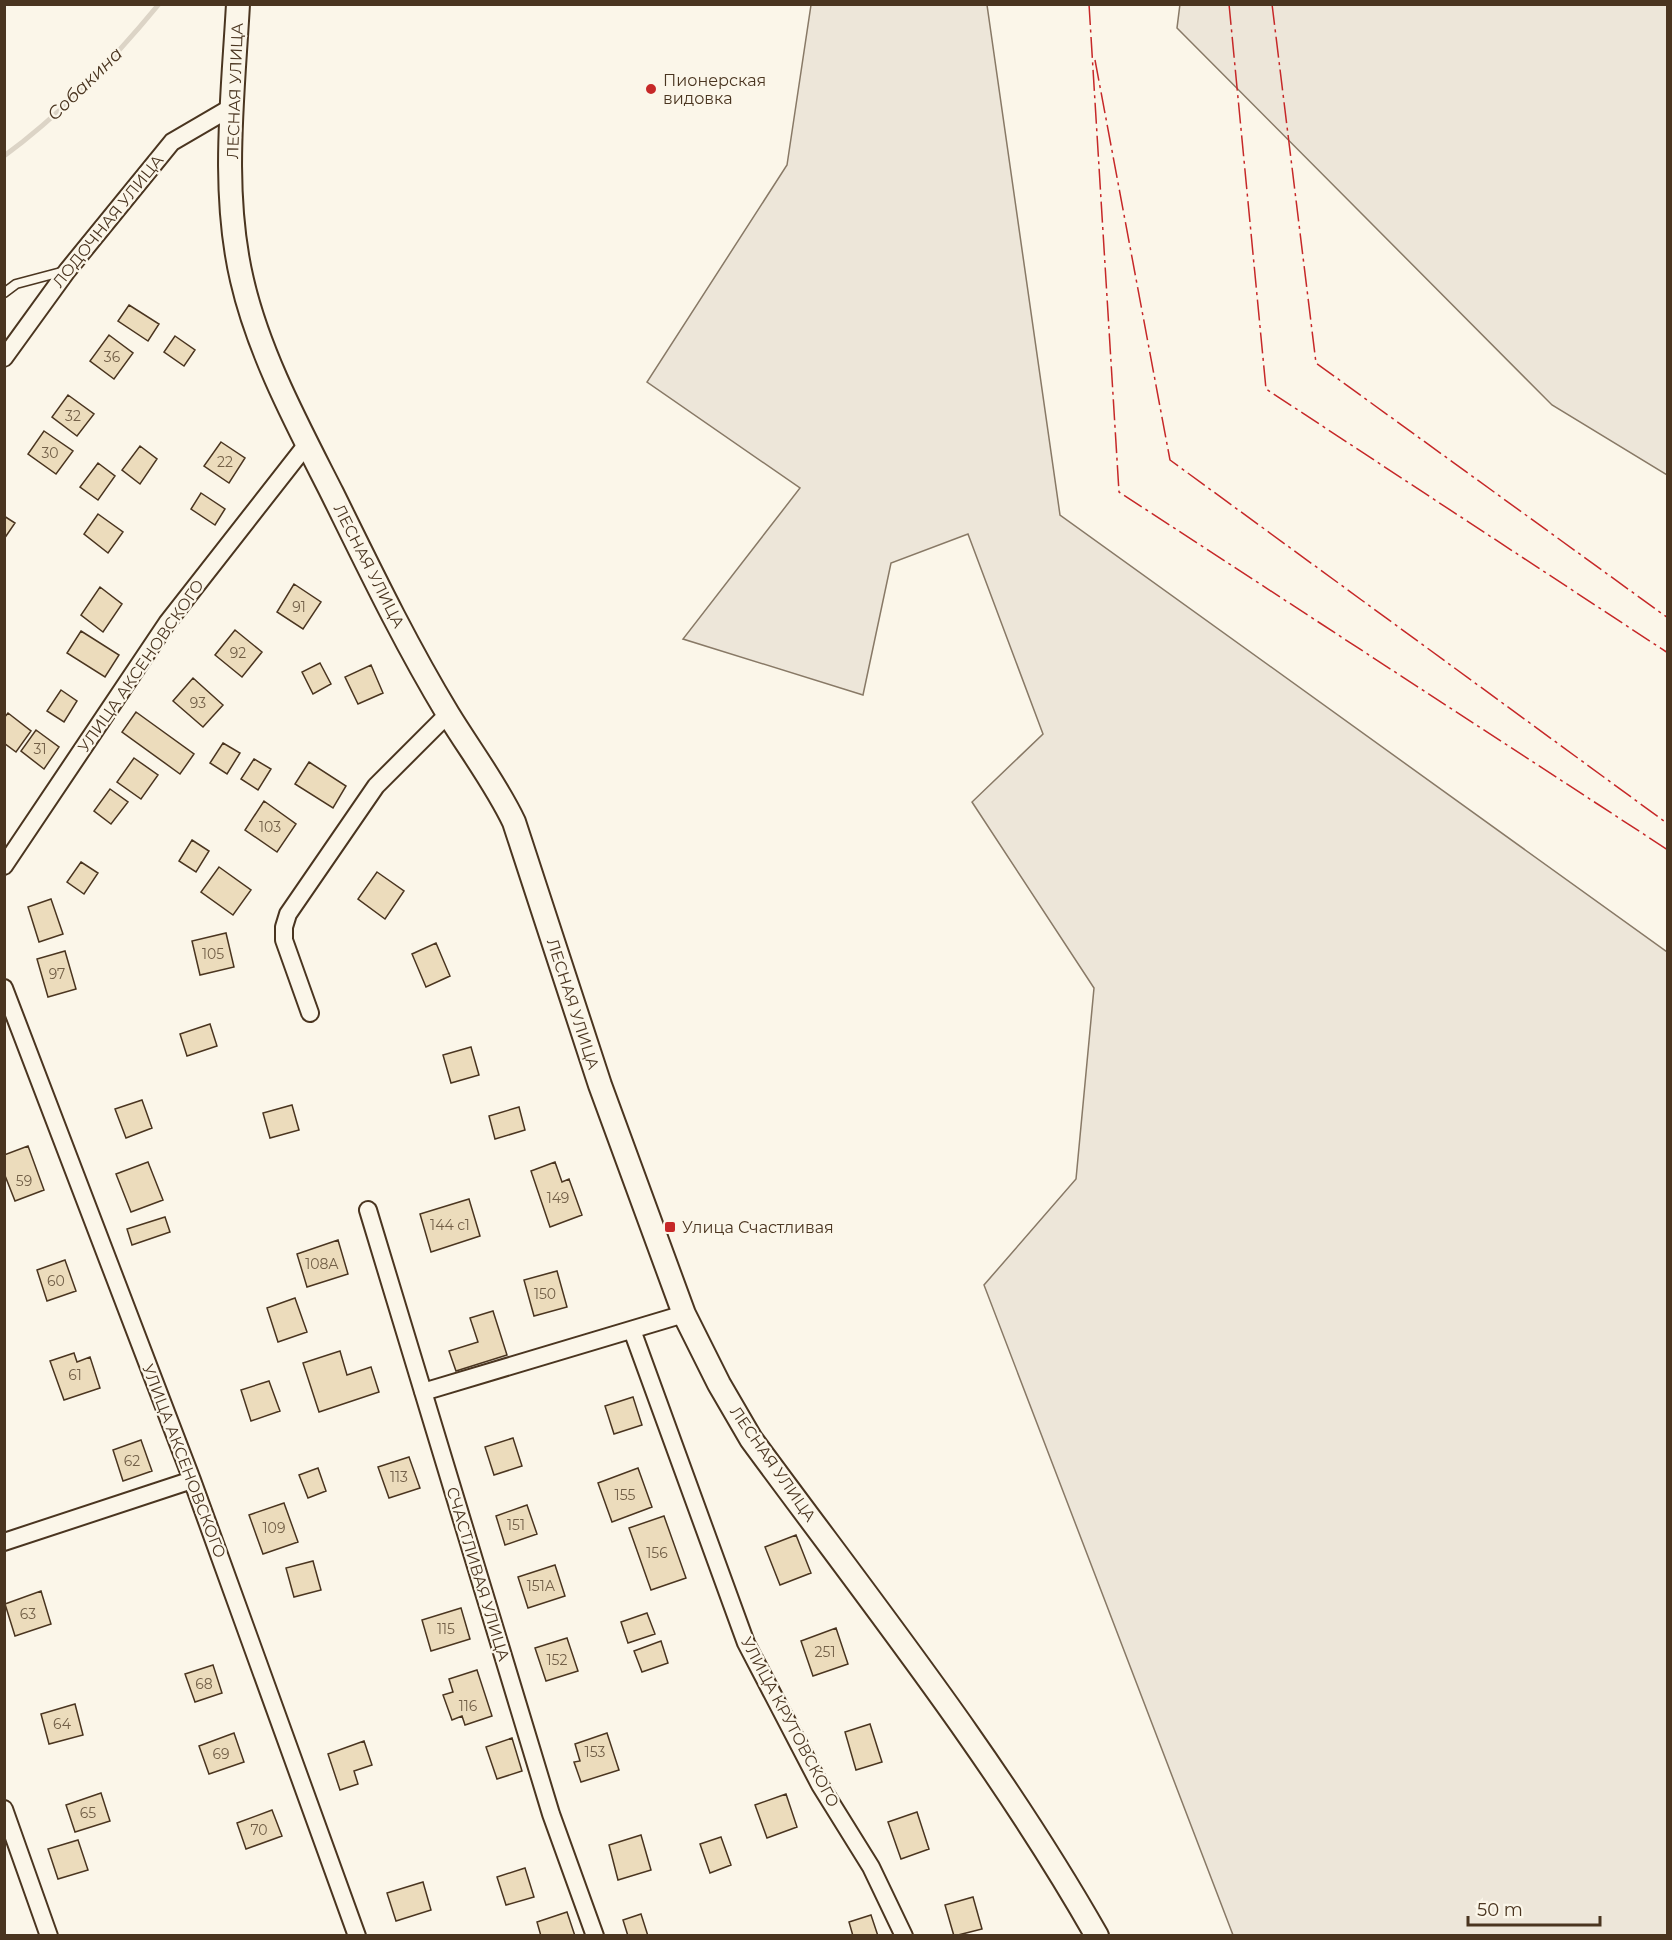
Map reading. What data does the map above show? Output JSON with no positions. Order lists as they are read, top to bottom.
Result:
{
  "streets": {
    "main road": ["ЛЕСНАЯ УЛИЦА"],
    "street": [
      "ЛОДОЧНАЯ УЛИЦА",
      "УЛИЦА АКСЕНОВСКОГО",
      "СЧАСТЛИВАЯ УЛИЦА",
      "УЛИЦА КРУТОВСКОГО"
    ]
  },
  "crossings": [
    ["ЛЕСНАЯ УЛИЦА", "ЛОДОЧНАЯ УЛИЦА"],
    ["ЛЕСНАЯ УЛИЦА", "УЛИЦА АКСЕНОВСКОГО"]
  ],
  "water": ["Собакина"],
  "places": {
    "other": ["Пионерская видовка"],
    "transit": ["Улица Счастливая"]
  },
  "house_numbers": [
    "36",
    "32",
    "30",
    "22",
    "91",
    "92",
    "93",
    "31",
    "103",
    "105",
    "97",
    "59",
    "149",
    "144 с1",
    "108А",
    "60",
    "150",
    "61",
    "62",
    "113",
    "155",
    "151",
    "109",
    "156",
    "151А",
    "63",
    "115",
    "251",
    "152",
    "68",
    "116",
    "64",
    "153",
    "69",
    "65",
    "70"
  ],
  "scale_bar": "50 m"
}
